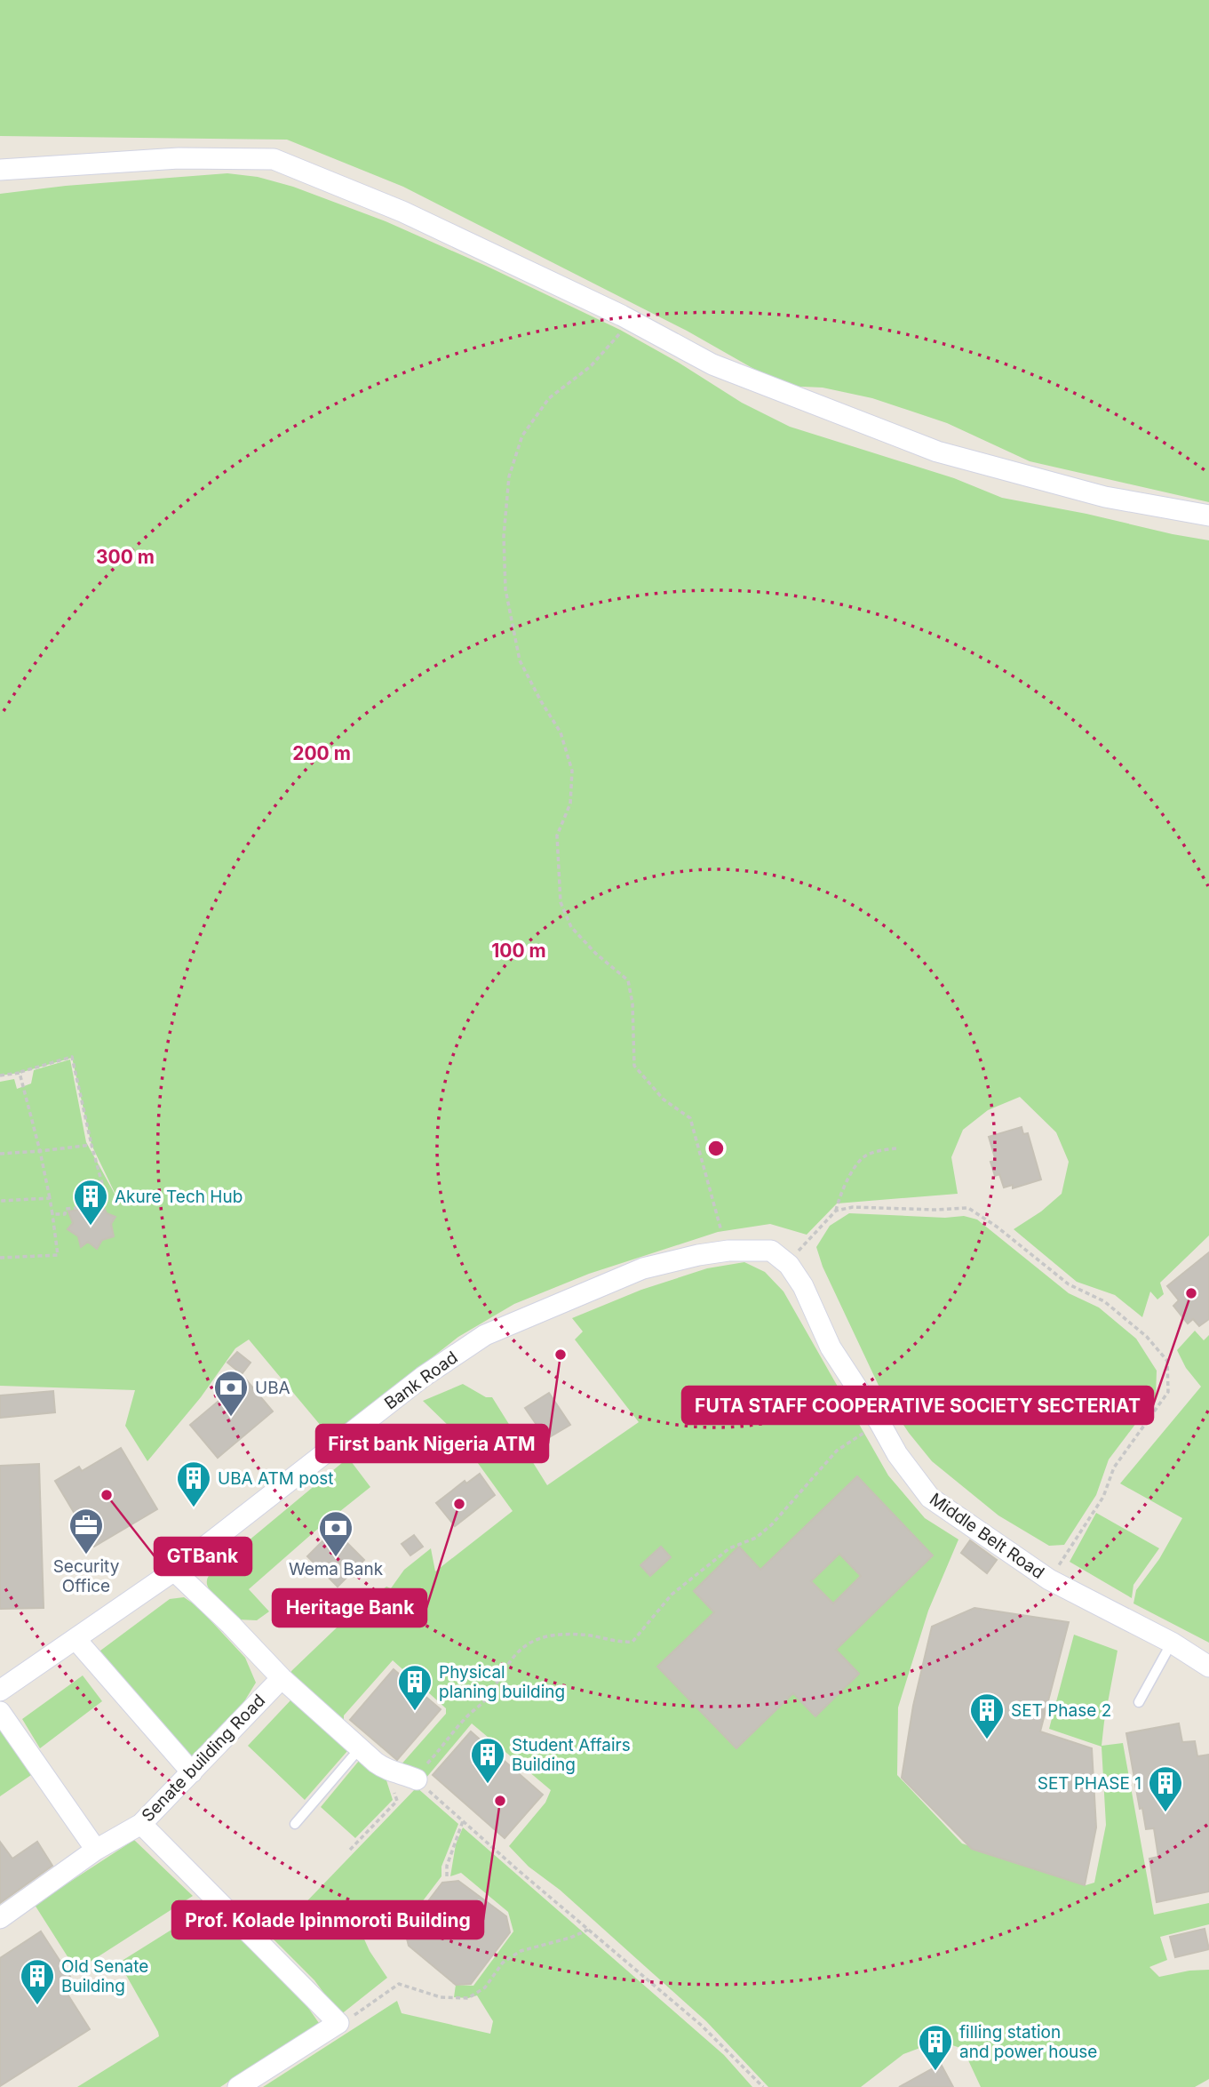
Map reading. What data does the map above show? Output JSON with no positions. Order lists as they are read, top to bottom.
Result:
{
  "streets": {
    "street": ["Bank Road", "Middle Belt Road", "Senate building Road"]
  },
  "crossings": [
    ["Bank Road", "Middle Belt Road"],
    ["Bank Road", "Senate building Road"]
  ],
  "places": {
    "building": [
      "Akure Tech Hub",
      "UBA ATM post",
      "Physical planing building",
      "SET Phase 2",
      "Student Affairs Building",
      "SET PHASE 1",
      "Old Senate Building",
      "filling station and power house"
    ],
    "other": [
      "FUTA STAFF COOPERATIVE SOCIETY SECTERIAT",
      "First bank Nigeria ATM",
      "GTBank",
      "Heritage Bank",
      "Prof. Kolade Ipinmoroti Building"
    ],
    "bank": ["UBA", "Wema Bank"],
    "office": ["Security Office"]
  },
  "rings": ["300 m", "200 m", "100 m"]
}
